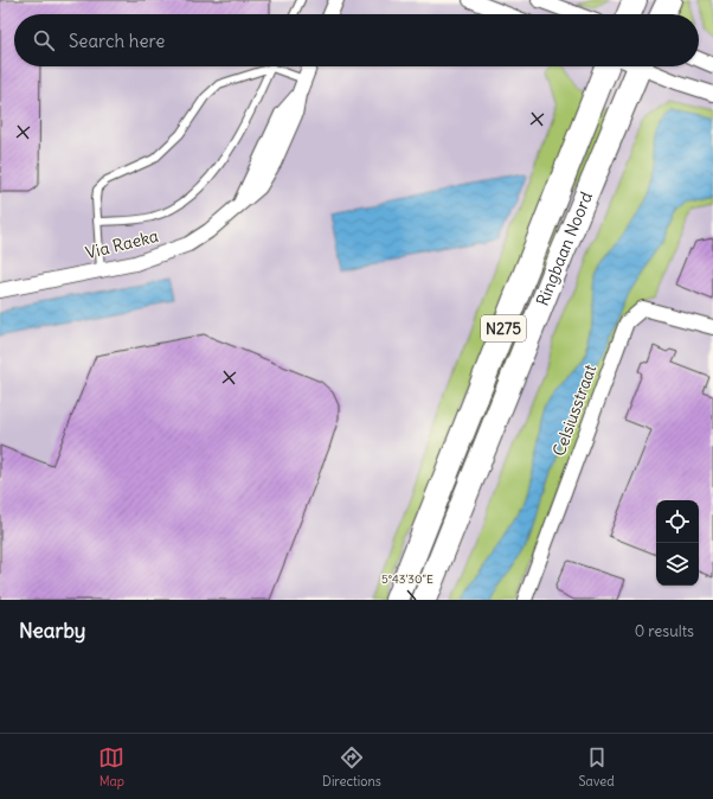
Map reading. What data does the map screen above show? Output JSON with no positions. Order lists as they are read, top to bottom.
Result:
{
  "streets": {
    "main road": ["Ringbaan Noord", "N275"],
    "street": ["Via Raeka", "Celsiusstraat"]
  },
  "page": {
    "search": "Search here",
    "heading": ["Nearby", "0 results"],
    "nav": ["Map", "Directions", "Saved"]
  },
  "coordinates": ["5°43'30\"E"]
}
